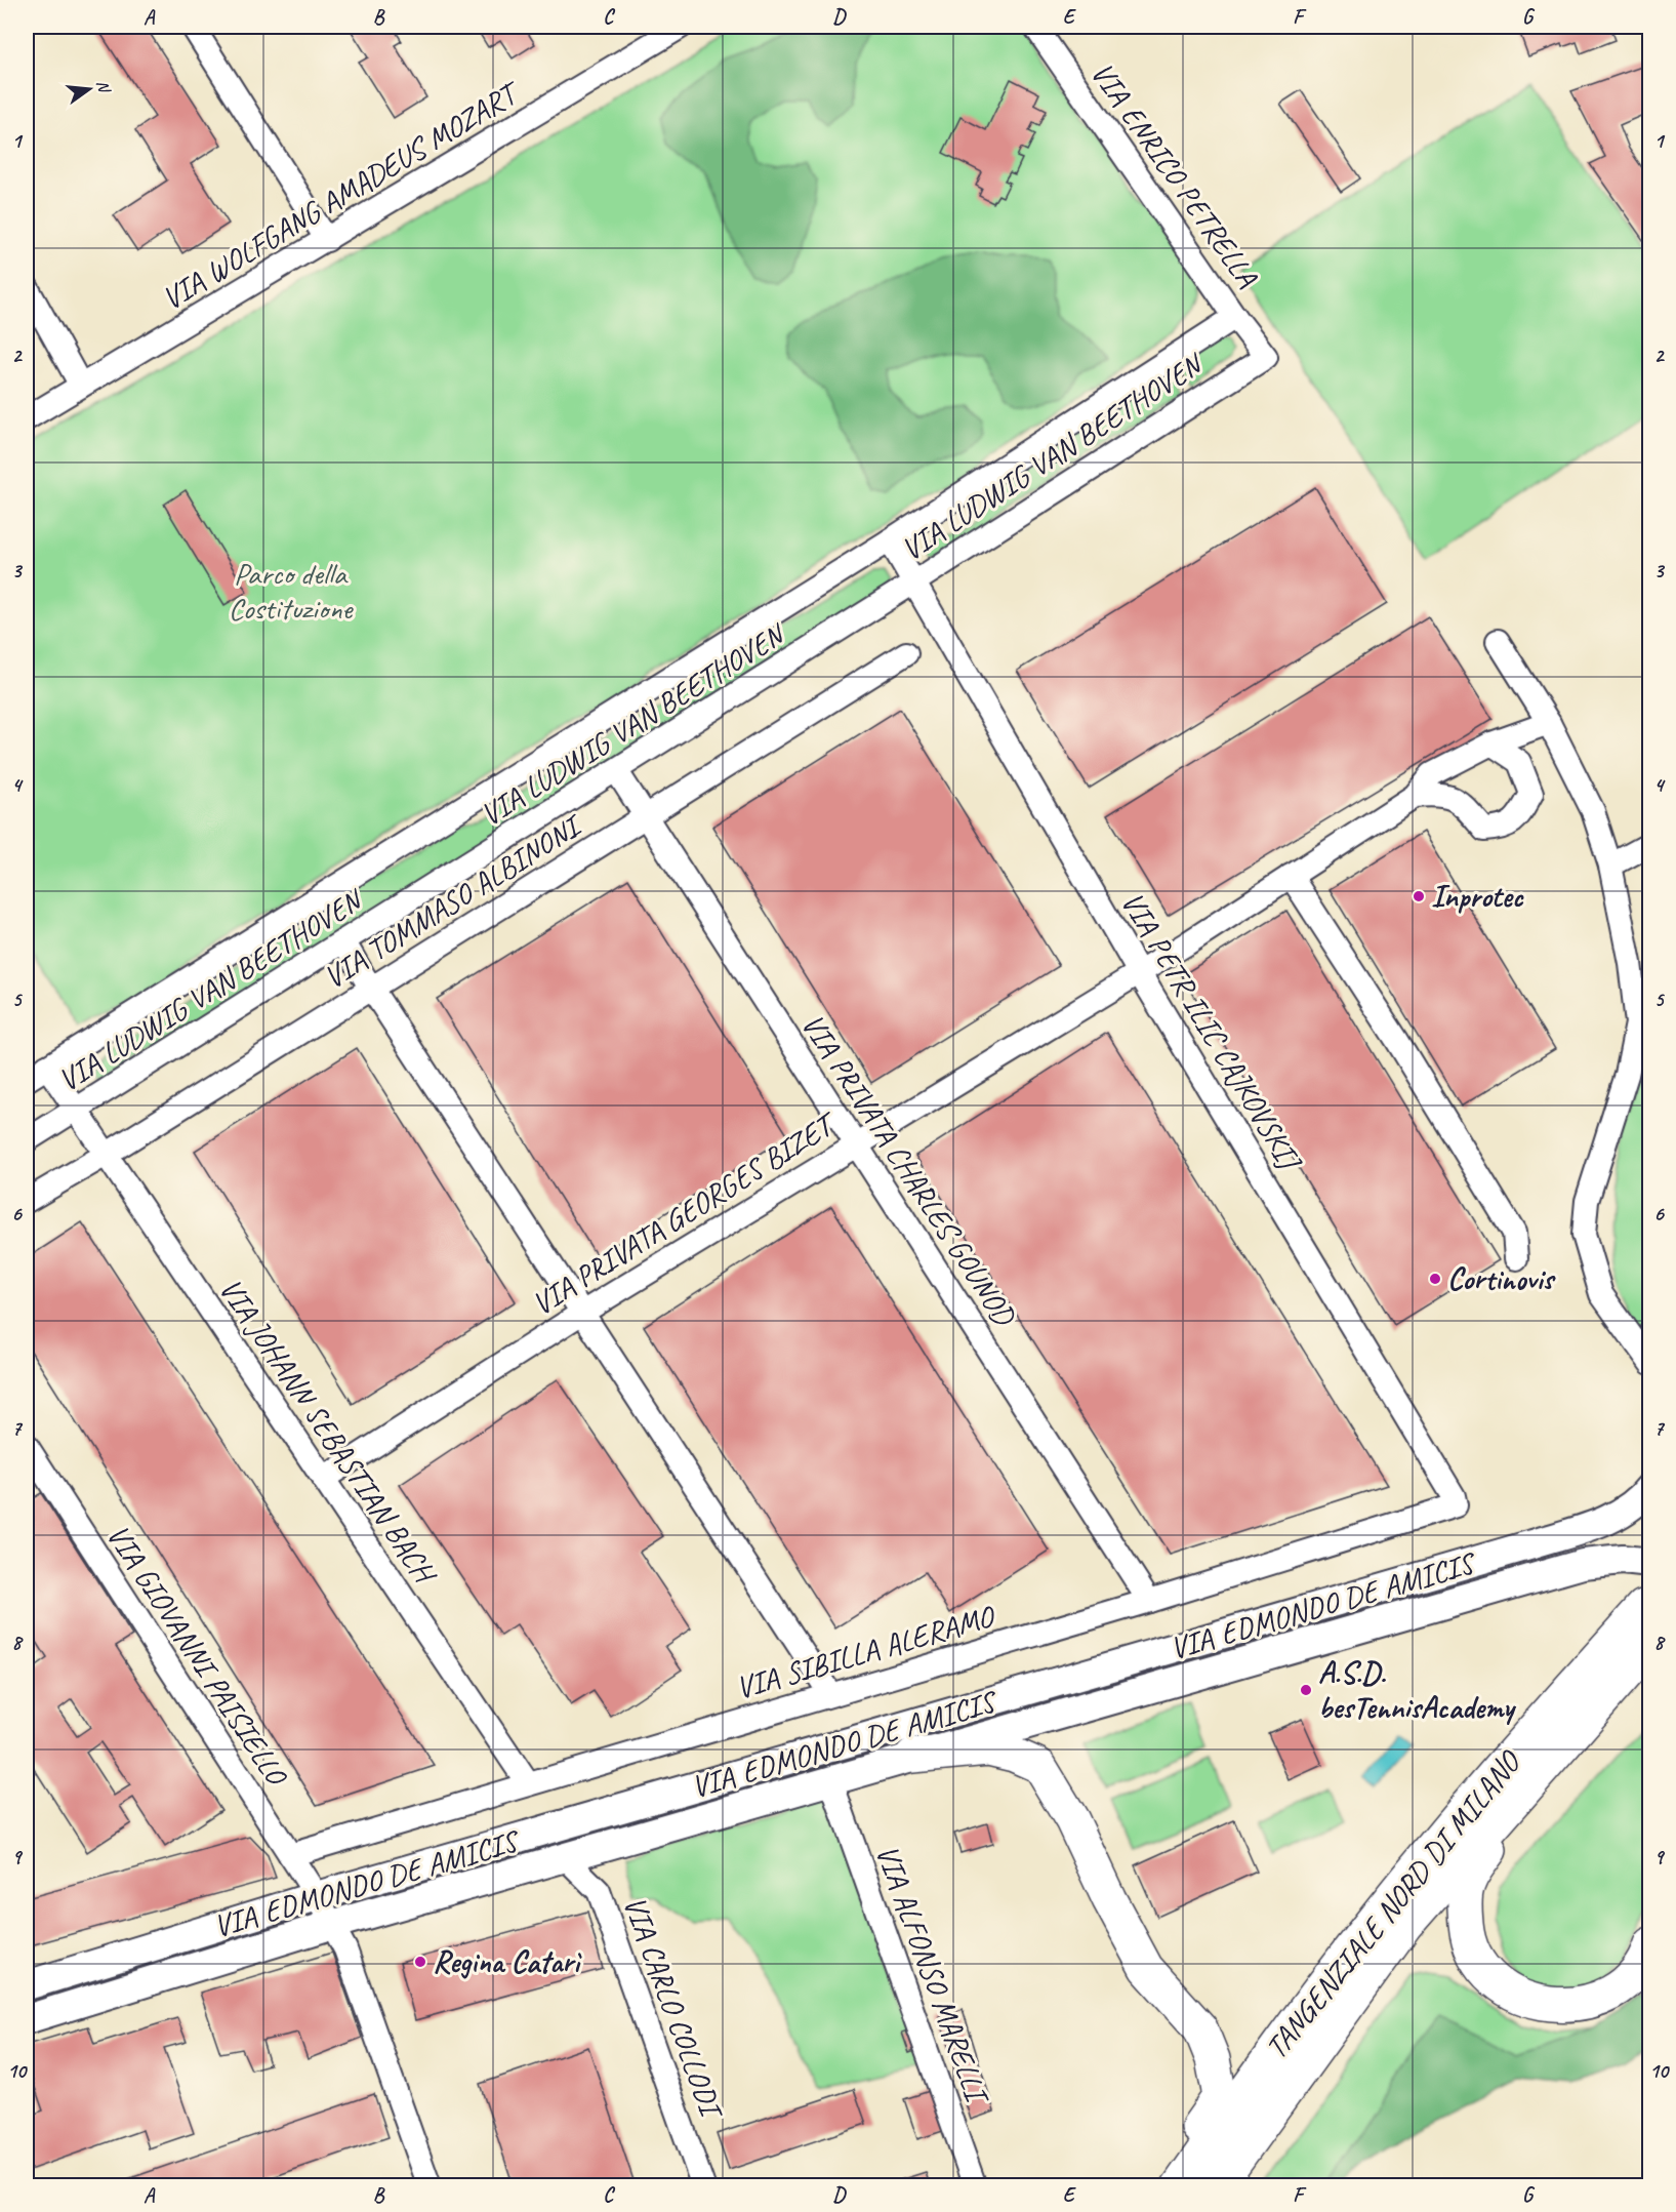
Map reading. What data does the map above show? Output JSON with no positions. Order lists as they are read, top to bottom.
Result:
{
  "streets": {
    "highway": ["TANGENZIALE NORD DI MILANO"],
    "main road": ["VIA EDMONDO DE AMICIS"],
    "street": [
      "VIA ENRICO PETRELLA",
      "VIA WOLFGANG AMADEUS MOZART",
      "VIA LUDWIG VAN BEETHOVEN",
      "VIA TOMMASO ALBINONI",
      "VIA PETR ILIC CAJKOVSKIJ",
      "VIA PRIVATA CHARLES GOUNOD",
      "VIA PRIVATA GEORGES BIZET",
      "VIA JOHANN SEBASTIAN BACH",
      "VIA SIBILLA ALERAMO",
      "VIA GIOVANNI PAISIELLO",
      "VIA ALFONSO MARELLI",
      "VIA CARLO COLLODI"
    ]
  },
  "crossings": [
    ["VIA ENRICO PETRELLA", "VIA LUDWIG VAN BEETHOVEN"],
    ["VIA LUDWIG VAN BEETHOVEN", "VIA PETR ILIC CAJKOVSKIJ"],
    ["VIA LUDWIG VAN BEETHOVEN", "VIA PRIVATA CHARLES GOUNOD"],
    ["VIA LUDWIG VAN BEETHOVEN", "VIA JOHANN SEBASTIAN BACH"],
    ["VIA TOMMASO ALBINONI", "VIA PRIVATA CHARLES GOUNOD"],
    ["VIA TOMMASO ALBINONI", "VIA JOHANN SEBASTIAN BACH"],
    ["VIA PETR ILIC CAJKOVSKIJ", "VIA PRIVATA GEORGES BIZET"],
    ["VIA PETR ILIC CAJKOVSKIJ", "VIA SIBILLA ALERAMO"],
    ["VIA PRIVATA CHARLES GOUNOD", "VIA PRIVATA GEORGES BIZET"],
    ["VIA PRIVATA CHARLES GOUNOD", "VIA SIBILLA ALERAMO"],
    ["VIA PRIVATA GEORGES BIZET", "VIA JOHANN SEBASTIAN BACH"],
    ["VIA JOHANN SEBASTIAN BACH", "VIA SIBILLA ALERAMO"],
    ["VIA EDMONDO DE AMICIS", "VIA GIOVANNI PAISIELLO"],
    ["VIA EDMONDO DE AMICIS", "VIA ALFONSO MARELLI"],
    ["VIA EDMONDO DE AMICIS", "VIA CARLO COLLODI"],
    ["VIA SIBILLA ALERAMO", "VIA GIOVANNI PAISIELLO"]
  ],
  "parks": ["Parco della Costituzione"],
  "places": [
    "Inprotec",
    "Cortinovis",
    "A.S.D. besTennisAcademy",
    "Regina Catarì"
  ],
  "north": "right",
  "grid": {
    "columns": [
      "A",
      "B",
      "C",
      "D",
      "E",
      "F",
      "G"
    ],
    "rows": [
      "1",
      "2",
      "3",
      "4",
      "5",
      "6",
      "7",
      "8",
      "9",
      "10"
    ]
  }
}
